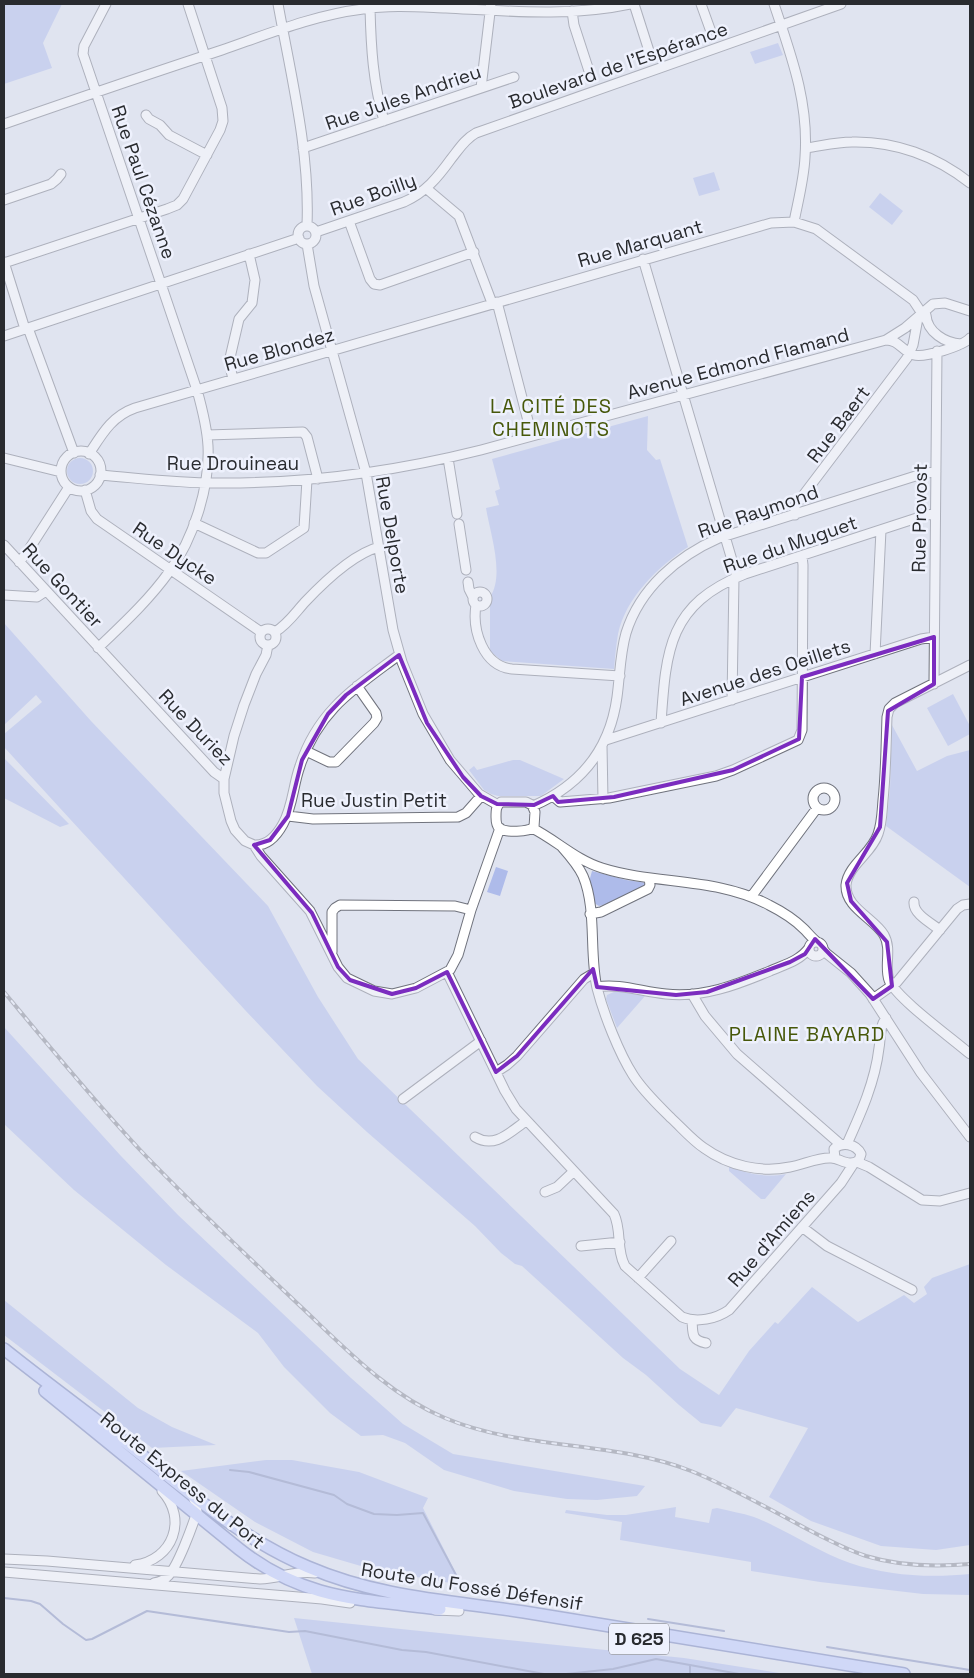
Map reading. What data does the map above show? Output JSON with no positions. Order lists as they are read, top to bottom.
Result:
{
  "streets": {
    "main road": ["Route Express du Port", "Route du Fossé Défensif", "D 625"],
    "street": [
      "Boulevard de l'Espérance",
      "Rue Jules Andrieu",
      "Rue Paul Cézanne",
      "Rue Boilly",
      "Rue Marquant",
      "Rue Blondez",
      "Avenue Edmond Flamand",
      "Rue Baert",
      "Rue Drouineau",
      "Rue Raymond",
      "Rue Provost",
      "Rue Delporte",
      "Rue du Muguet",
      "Rue Dycke",
      "Rue Gontier",
      "Avenue des Oeillets",
      "Rue Duriez",
      "Rue Justin Petit",
      "Rue d'Amiens"
    ]
  },
  "crossings": [
    ["Boulevard de l'Espérance", "Rue Boilly"],
    ["Rue Paul Cézanne", "Rue Blondez"],
    ["Rue Paul Cézanne", "Rue Drouineau"],
    ["Rue Paul Cézanne", "Rue Dycke"],
    ["Rue Paul Cézanne", "Rue Gontier"],
    ["Rue Paul Cézanne", "Rue Duriez"],
    ["Rue Boilly", "Rue Marquant"],
    ["Rue Boilly", "Rue Blondez"],
    ["Rue Boilly", "Avenue Edmond Flamand"],
    ["Rue Boilly", "Rue Delporte"],
    ["Rue Marquant", "Rue Blondez"],
    ["Rue Blondez", "Rue Drouineau"],
    ["Rue Blondez", "Rue Delporte"],
    ["Rue Blondez", "Rue Dycke"],
    ["Avenue Edmond Flamand", "Rue Drouineau"],
    ["Avenue Edmond Flamand", "Rue Delporte"],
    ["Rue Baert", "Rue Raymond"],
    ["Rue Drouineau", "Rue Delporte"],
    ["Rue Drouineau", "Rue Dycke"],
    ["Rue Raymond", "Rue Provost"],
    ["Rue Raymond", "Rue Delporte"],
    ["Rue Raymond", "Avenue des Oeillets"],
    ["Rue Provost", "Rue du Muguet"],
    ["Rue Provost", "Avenue des Oeillets"],
    ["Rue Delporte", "Rue Justin Petit"],
    ["Rue du Muguet", "Avenue des Oeillets"],
    ["Rue Gontier", "Rue Duriez"],
    ["Route Express du Port", "Route du Fossé Défensif"]
  ],
  "districts": ["LA CITÉ DES CHEMINOTS", "PLAINE BAYARD"]
}
